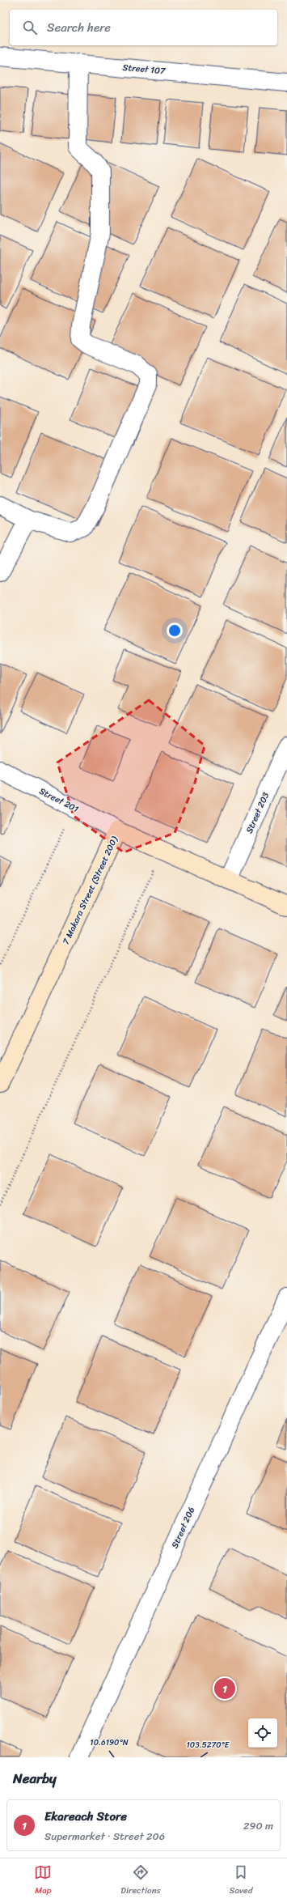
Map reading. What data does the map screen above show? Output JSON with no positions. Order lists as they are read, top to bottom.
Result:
{
  "streets": {
    "main road": ["7 Makara Street (Street 200)"],
    "street": [
      "Street 107",
      "Street 201",
      "Street 203",
      "Street 206"
    ]
  },
  "crossings": [
    ["Street 201", "7 Makara Street (Street 200)"],
    ["Street 203", "7 Makara Street (Street 200)"]
  ],
  "page": {
    "search": "Search here",
    "pins": "1",
    "heading": "Nearby",
    "list": [
      {
        "mark": "1",
        "name": "Ekareach Store",
        "note": "Supermarket · Street 206",
        "value": "290 m"
      }
    ],
    "nav": ["Map", "Directions", "Saved"]
  },
  "coordinates": ["10.6190°N", "103.5270°E"]
}
